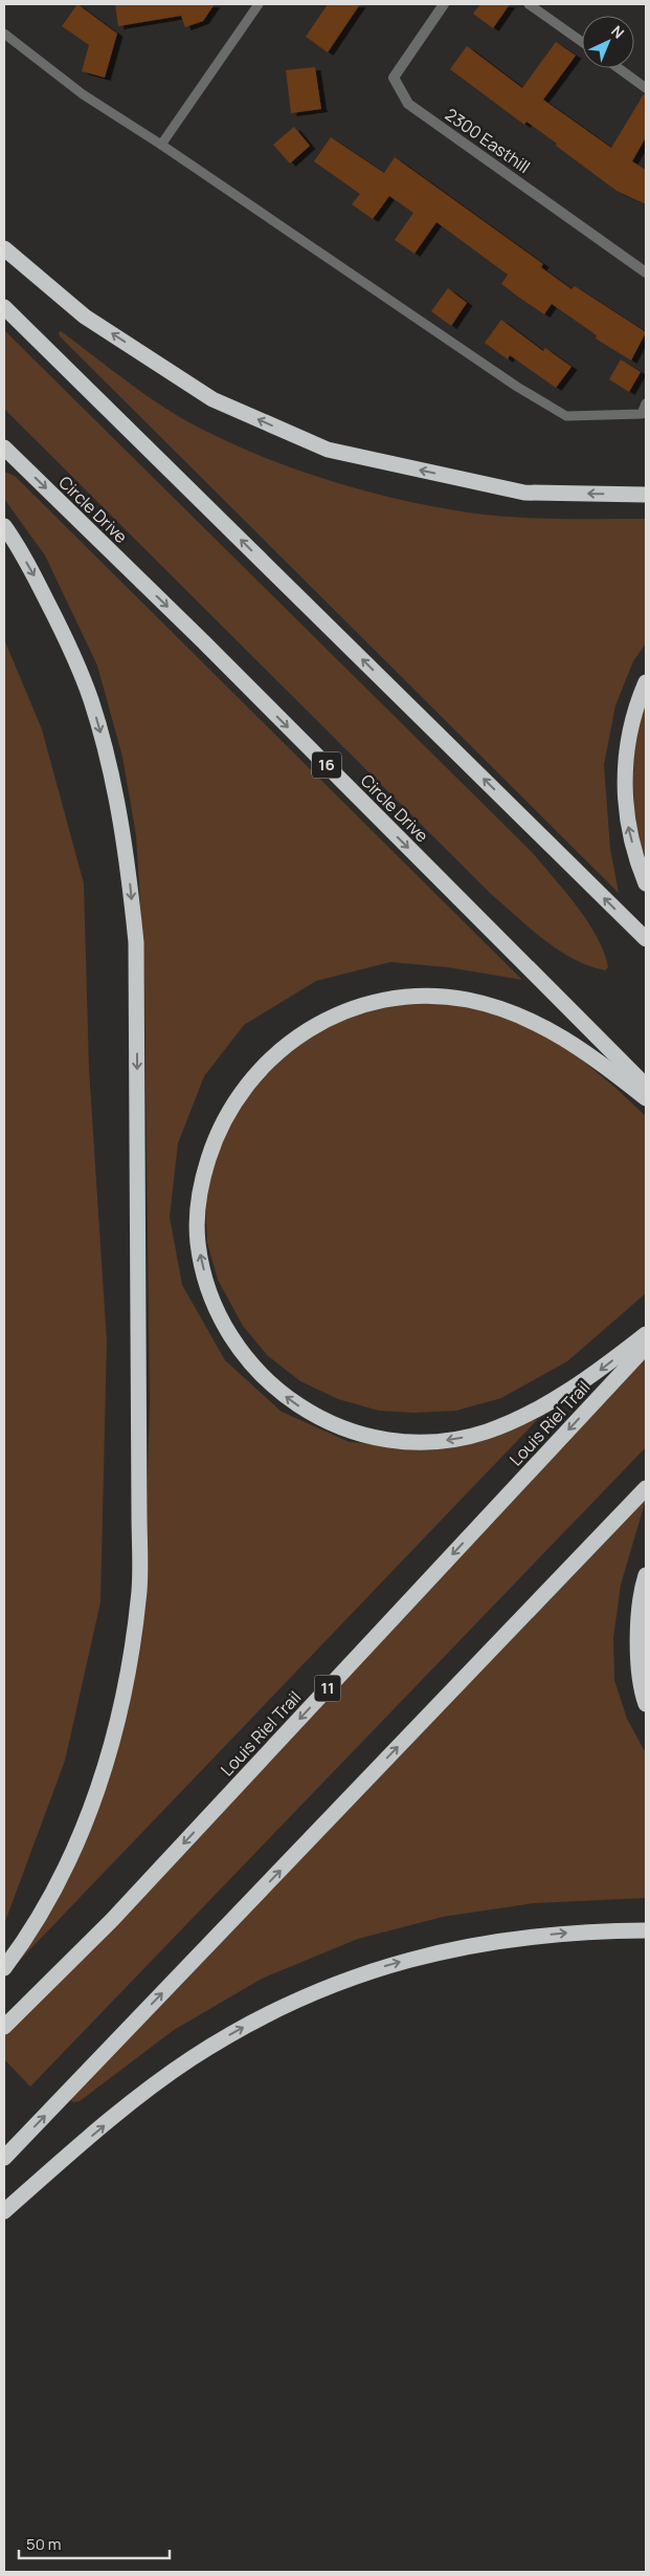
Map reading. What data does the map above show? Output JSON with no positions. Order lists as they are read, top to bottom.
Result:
{
  "streets": {
    "highway": [
      "Circle Drive",
      "16",
      "Louis Riel Trail",
      "11"
    ],
    "street": ["2300 Easthill"]
  },
  "scale_bar": "50 m",
  "north": "top right"
}
